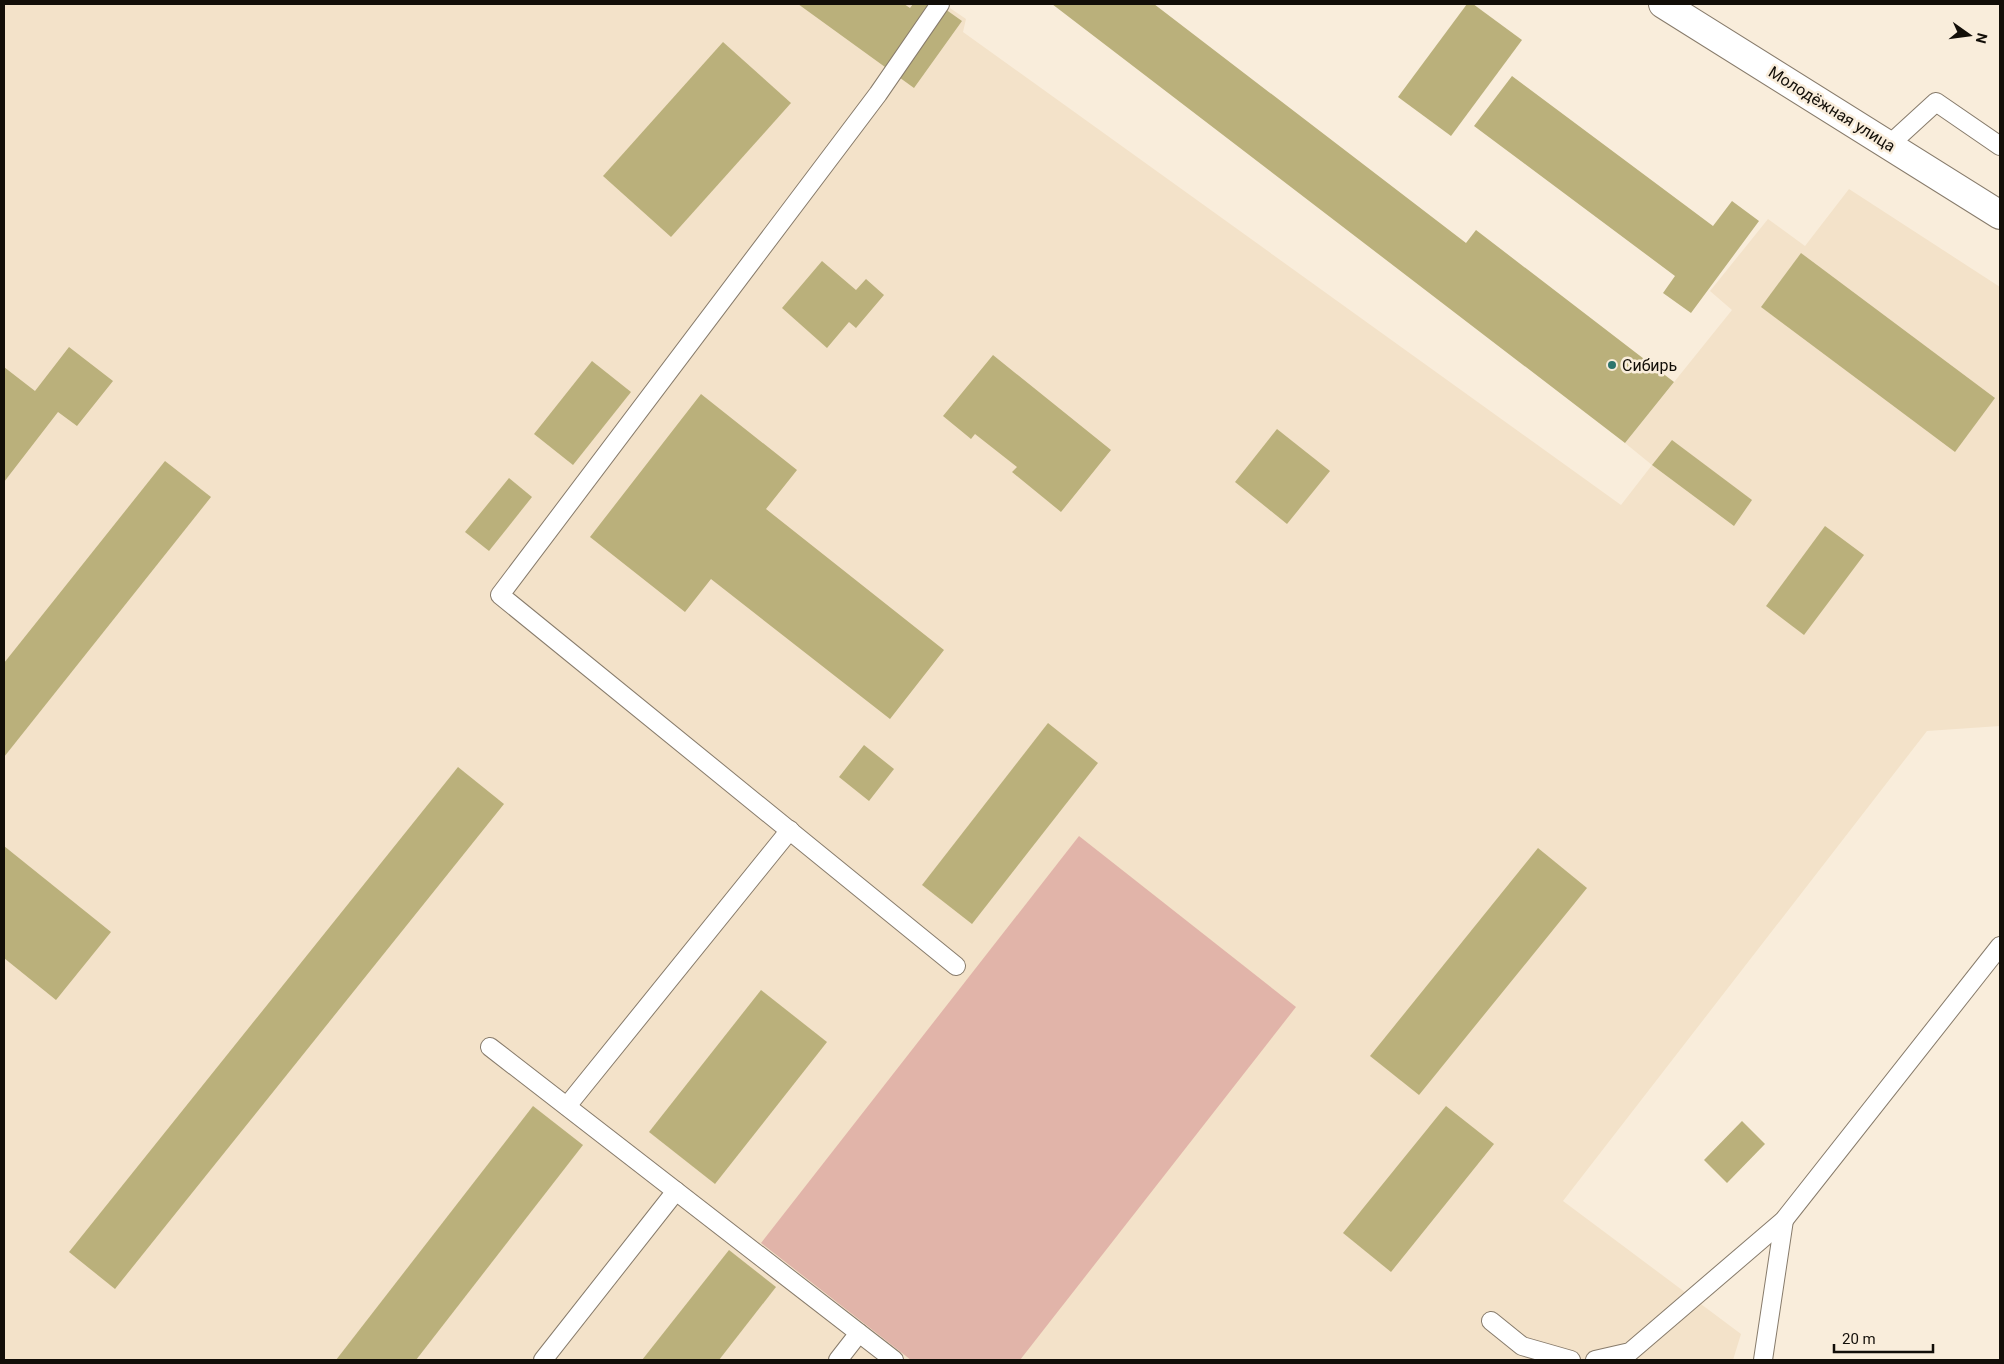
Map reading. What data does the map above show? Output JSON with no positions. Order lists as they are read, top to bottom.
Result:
{
  "streets": {
    "street": ["Молодёжная улица"]
  },
  "places": ["Сибирь"],
  "scale_bar": "20 m",
  "north": "right"
}
